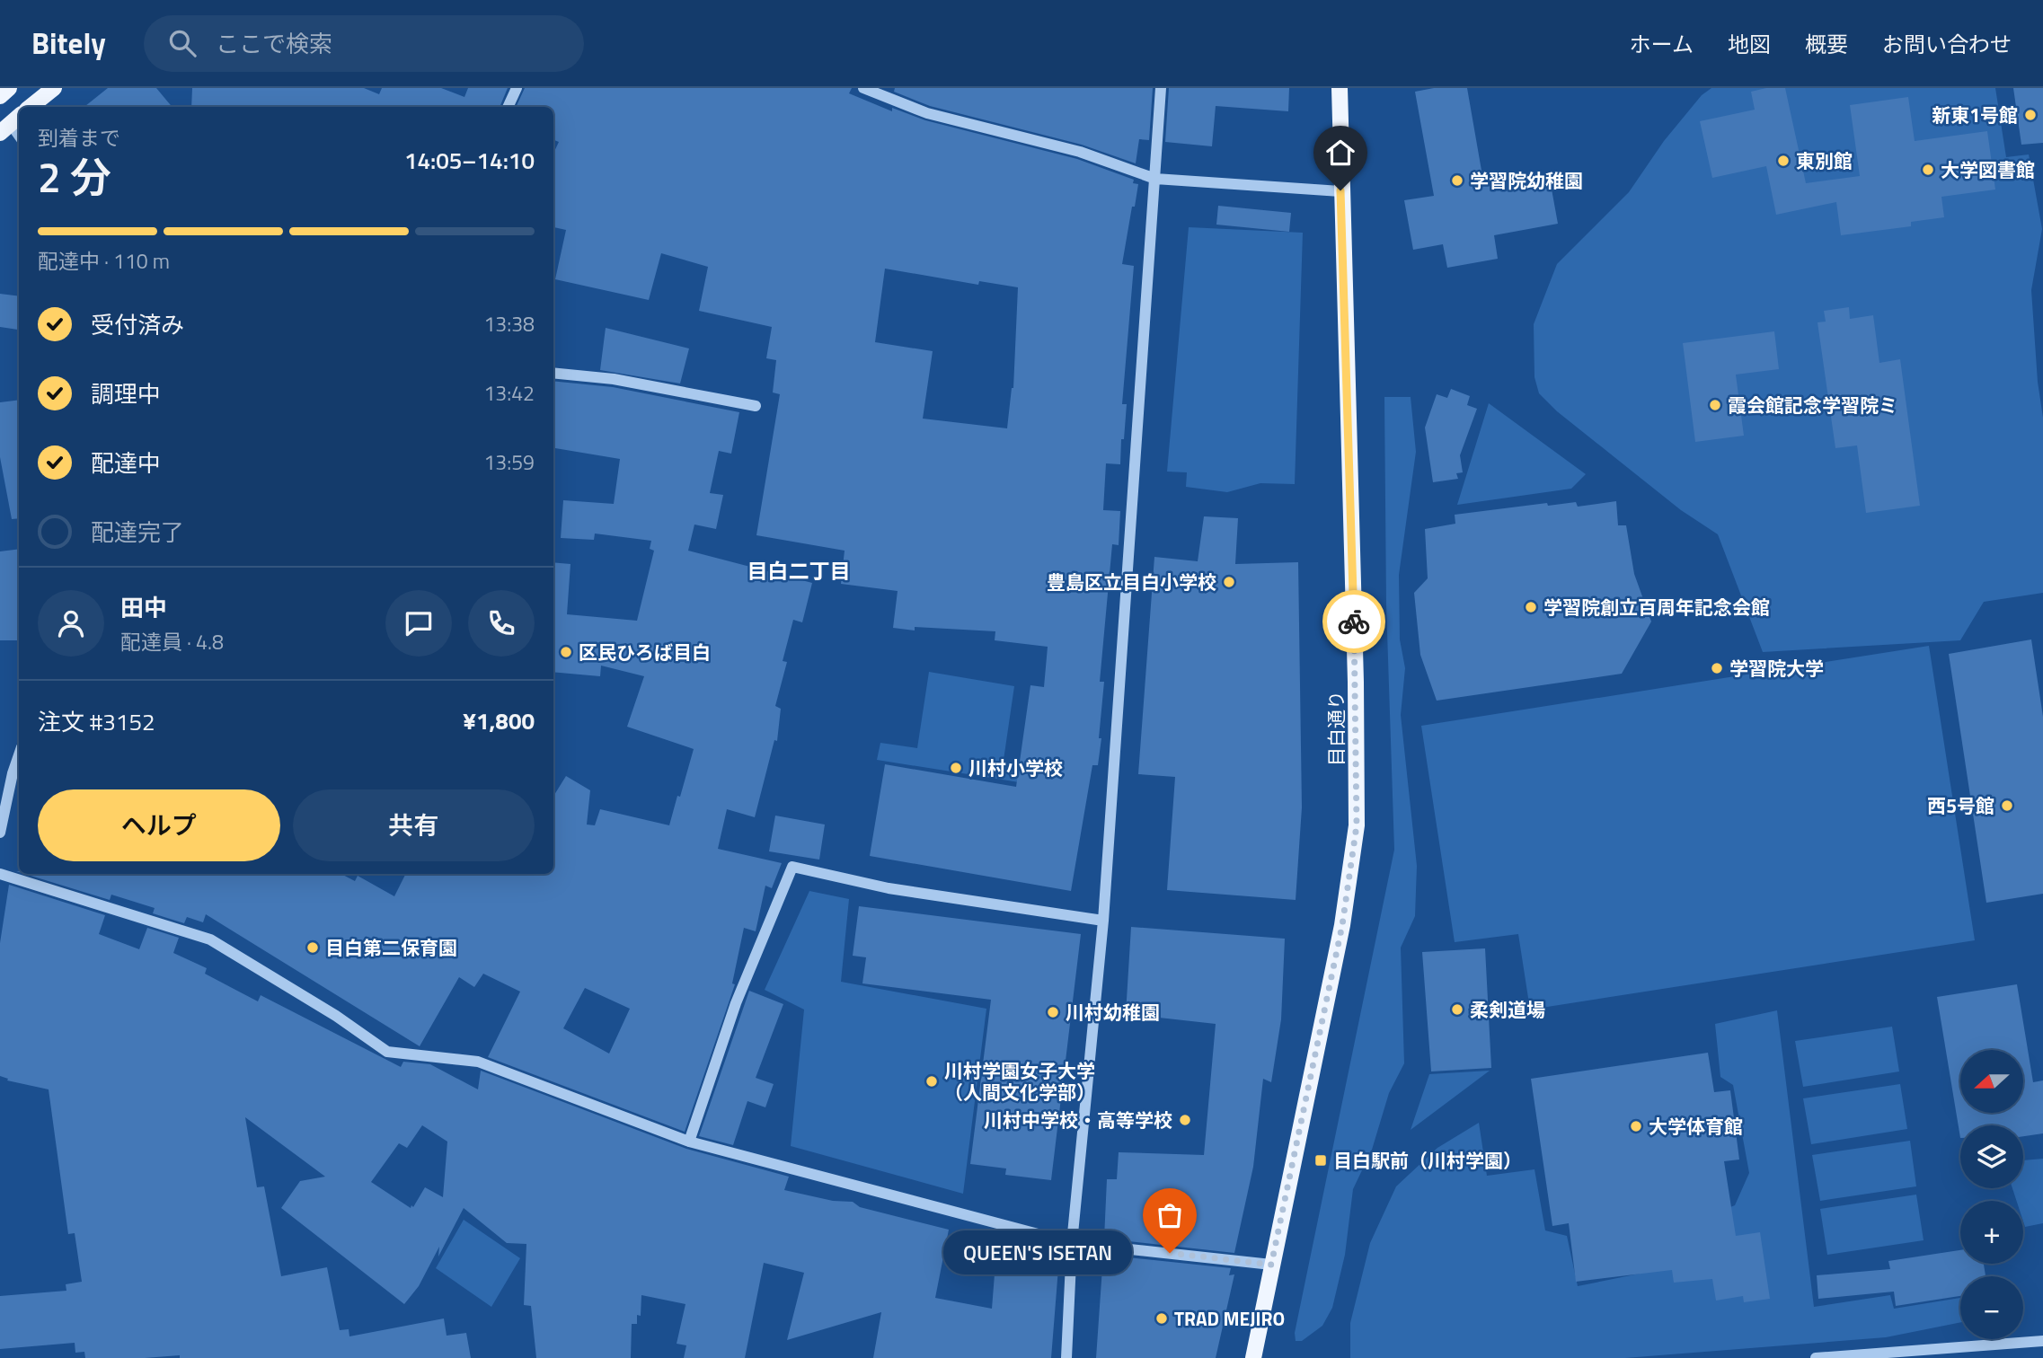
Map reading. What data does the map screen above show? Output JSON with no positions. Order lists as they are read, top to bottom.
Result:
{
  "streets": {
    "main road": ["目白通り"]
  },
  "districts": ["目白二丁目"],
  "places": {
    "other": [
      "新東1号館",
      "東別館",
      "大学図書館",
      "学習院幼稚園",
      "霞会館記念学習院ミ",
      "豊島区立目白小学校",
      "学習院創立百周年記念会館",
      "区民ひろば目白",
      "学習院大学",
      "川村小学校",
      "西5号館",
      "目白第二保育園",
      "柔剣道場",
      "川村幼稚園",
      "川村学園女子大学 （人間文化学部）",
      "川村中学校・高等学校",
      "大学体育館",
      "QUEEN'S ISETAN",
      "TRAD MEJIRO"
    ],
    "transit": ["目白駅前（川村学園）"]
  },
  "north": "left",
  "page": {
    "header": "Bitely",
    "search": "ここで検索",
    "nav": [
      "ホーム",
      "地図",
      "概要",
      "お問い合わせ"
    ],
    "heading": ["2 分", "到着まで", "14:05–14:10"],
    "panel": [
      "田中",
      "配達員 · 4.8",
      "注文 #3152",
      "¥1,800"
    ],
    "bar": "配達中 · 110 m",
    "list": [
      ["受付済み", "13:38"],
      ["調理中", "13:42"],
      ["配達中", "13:59"],
      "配達完了"
    ],
    "buttons": ["ヘルプ", "共有"],
    "map_buttons": ["+", "−"],
    "bubble": "QUEEN'S ISETAN"
  }
}
